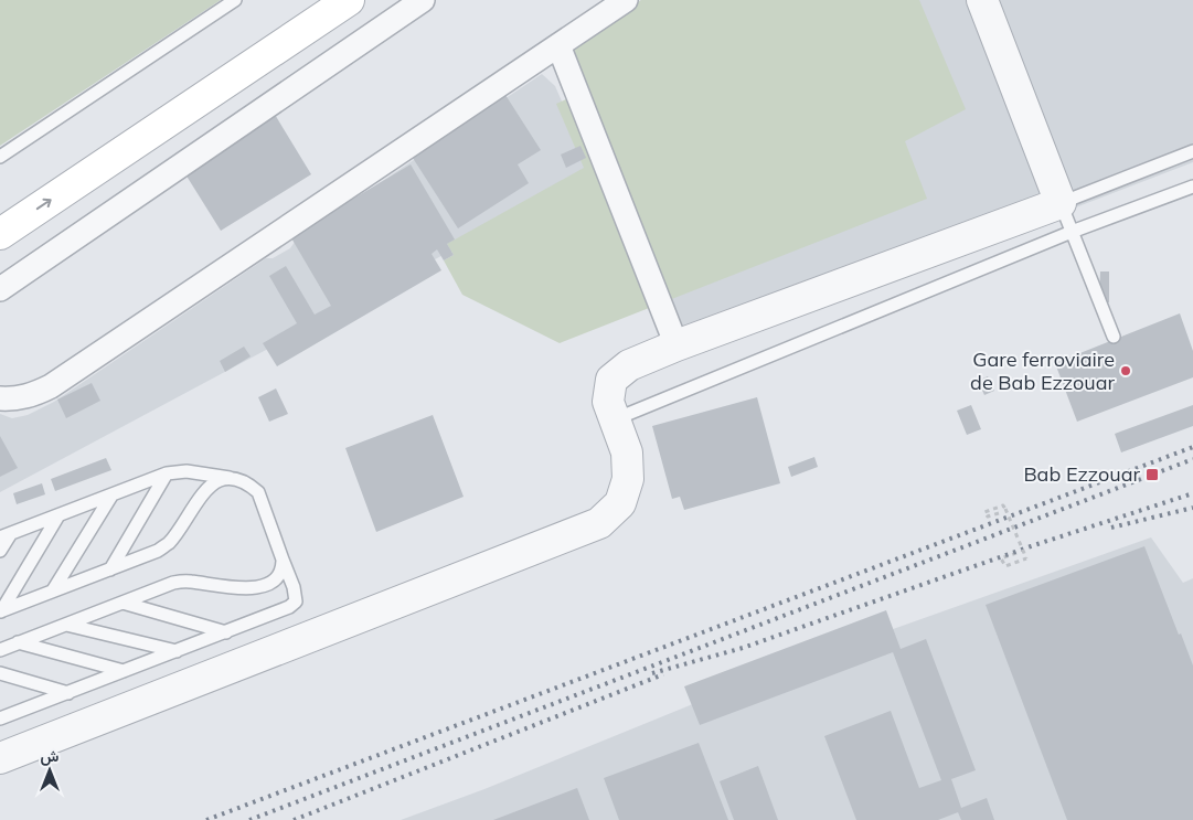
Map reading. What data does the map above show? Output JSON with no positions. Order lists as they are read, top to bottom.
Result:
{
  "places": {
    "other": ["Gare ferroviaire de Bab Ezzouar"],
    "transit": ["Bab Ezzouar"]
  },
  "north": "top"
}
